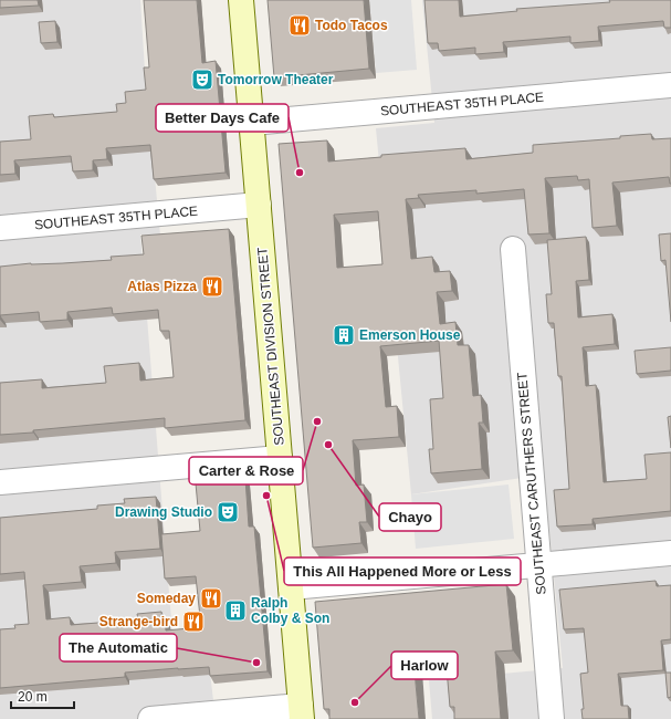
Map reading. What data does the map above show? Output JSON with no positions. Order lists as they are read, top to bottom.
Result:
{
  "streets": {
    "main road": ["SOUTHEAST DIVISION STREET"],
    "street": ["SOUTHEAST 35TH PLACE", "SOUTHEAST CARUTHERS STREET"]
  },
  "crossings": [
    ["SOUTHEAST 35TH PLACE", "SOUTHEAST DIVISION STREET"]
  ],
  "places": {
    "restaurant": [
      "Todo Tacos",
      "Atlas Pizza",
      "Someday",
      "Strange-bird"
    ],
    "theatre": ["Tomorrow Theater", "Drawing Studio"],
    "other": [
      "Better Days Cafe",
      "Carter & Rose",
      "Chayo",
      "This All Happened More or Less",
      "The Automatic",
      "Harlow"
    ],
    "building": ["Emerson House", "Ralph Colby & Son"]
  },
  "scale_bar": "20 m"
}
